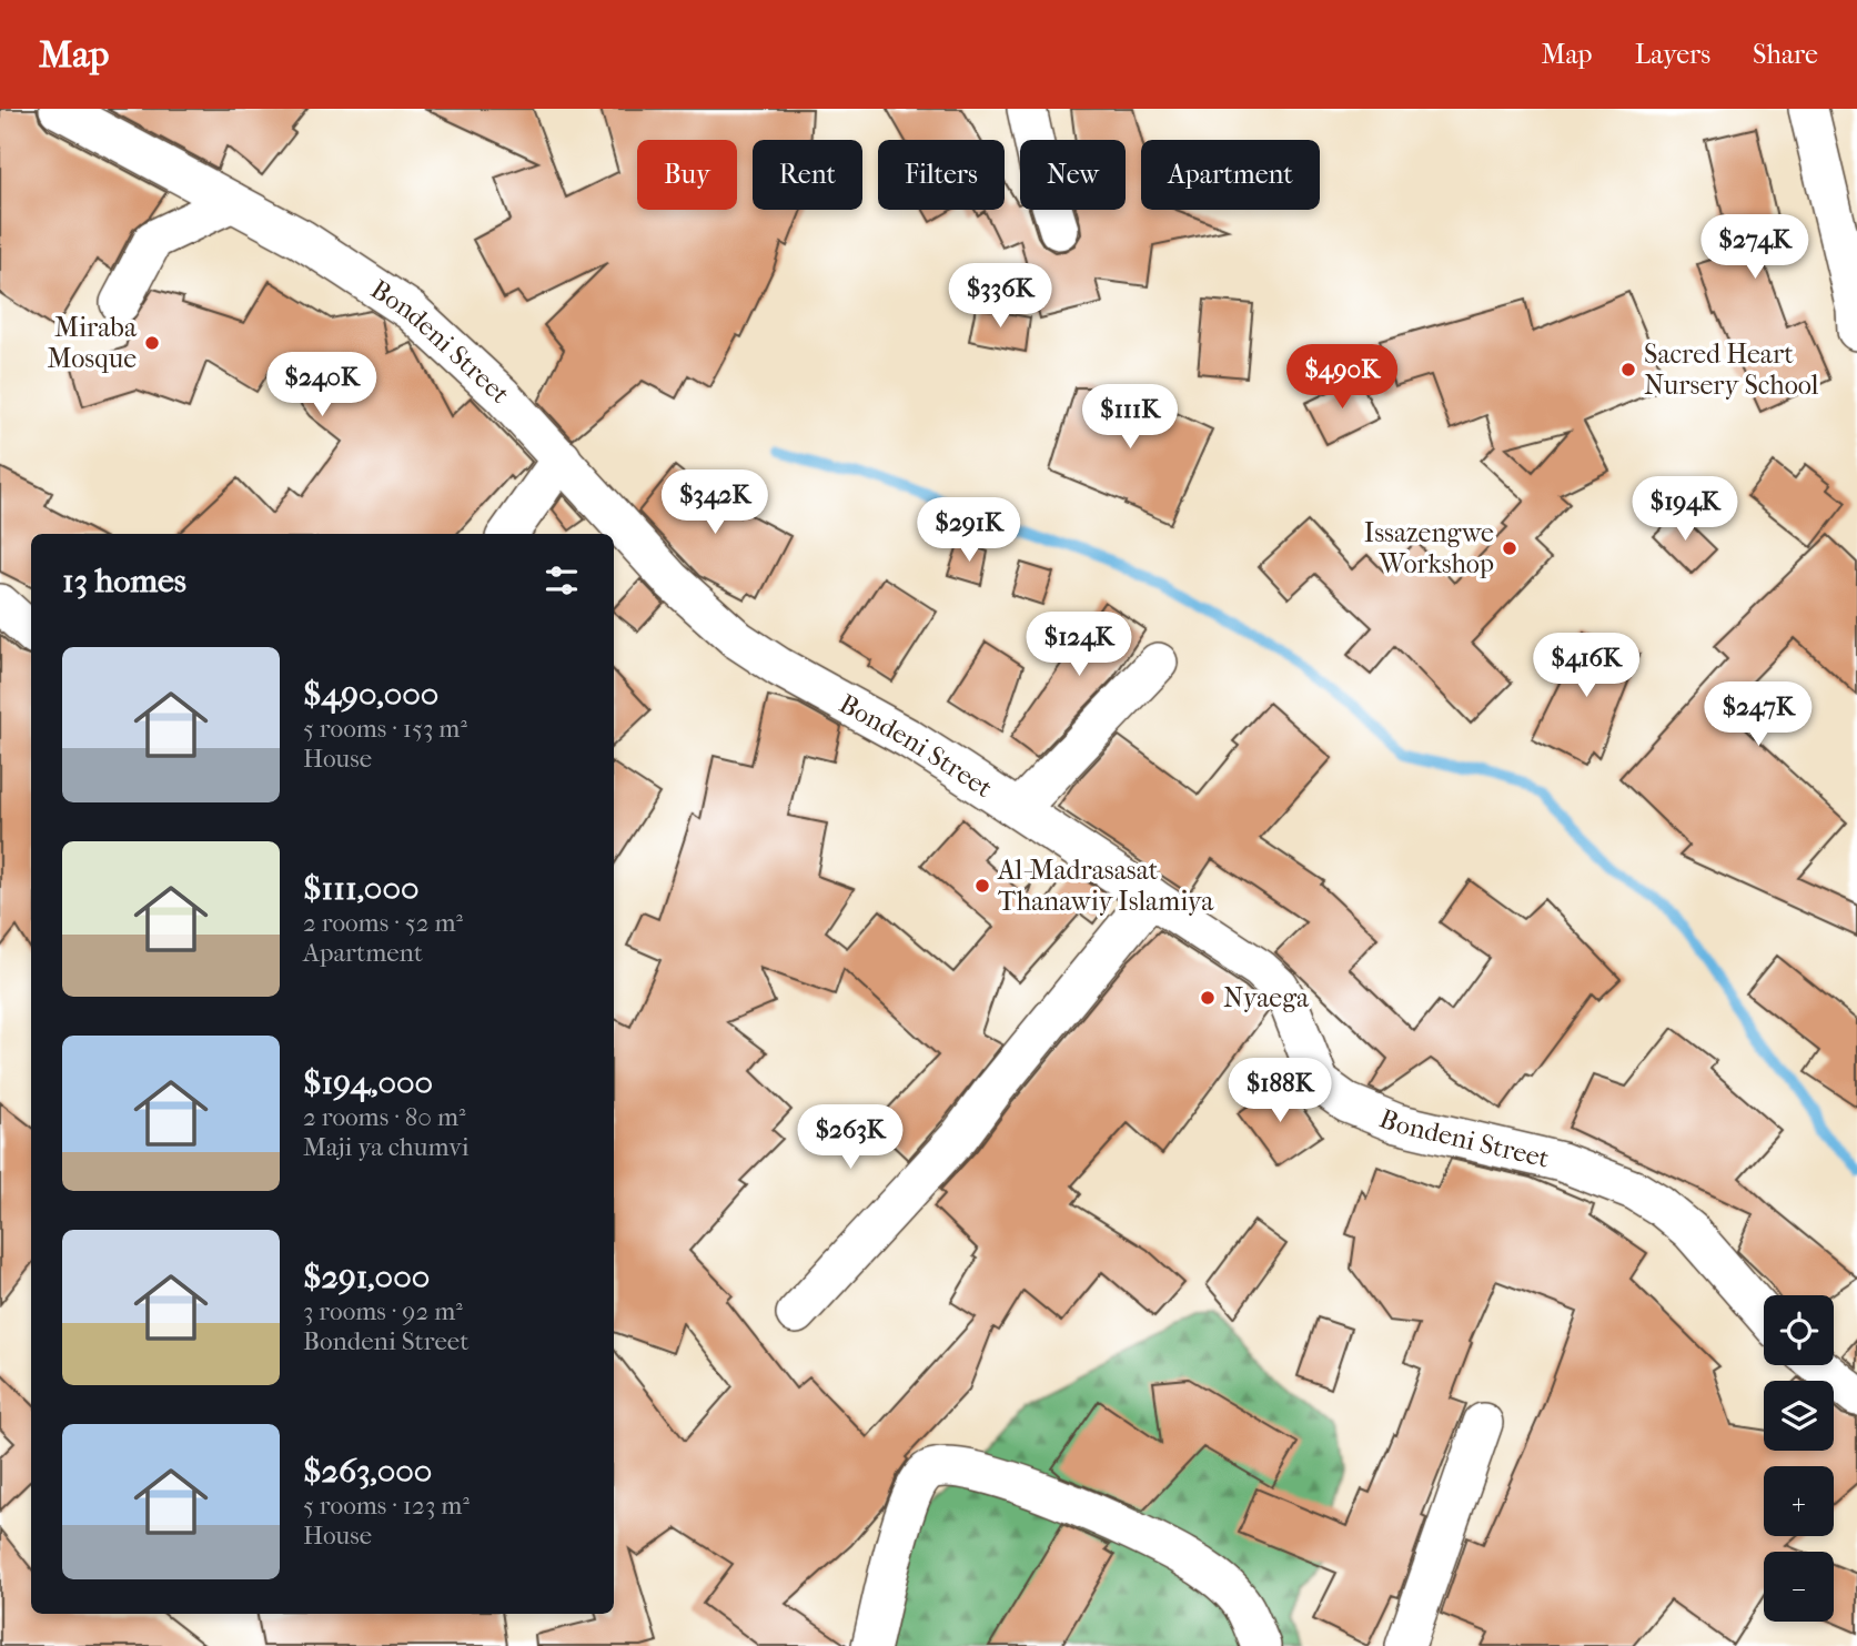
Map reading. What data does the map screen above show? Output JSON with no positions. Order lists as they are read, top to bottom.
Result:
{
  "streets": {
    "street": ["Bondeni Street"]
  },
  "places": [
    "Miraba Mosque",
    "Sacred Heart Nursery School",
    "Issazengwe Workshop",
    "Al-Madrasasat Thanawiy Islamiya",
    "Nyaega"
  ],
  "page": {
    "header": "Map",
    "nav": ["Map", "Layers", "Share"],
    "chip": [
      "Buy",
      "Rent",
      "Filters",
      "New",
      "Apartment"
    ],
    "price": [
      "$274K",
      "$336K",
      "$490K",
      "$240K",
      "$111K",
      "$342K",
      "$194K",
      "$291K",
      "$124K",
      "$416K",
      "$247K",
      "$188K",
      "$263K"
    ],
    "heading": "13 homes",
    "list": [
      {
        "name": "$490,000",
        "note": "5 rooms · 153 m² · House"
      },
      {
        "name": "$111,000",
        "note": "2 rooms · 52 m² · Apartment"
      },
      {
        "name": "$194,000",
        "note": "2 rooms · 80 m² · Maji ya chumvi"
      },
      {
        "name": "$291,000",
        "note": "3 rooms · 92 m² · Bondeni Street"
      },
      {
        "name": "$263,000",
        "note": "5 rooms · 123 m² · House"
      }
    ],
    "map_buttons": ["+", "−"]
  }
}
